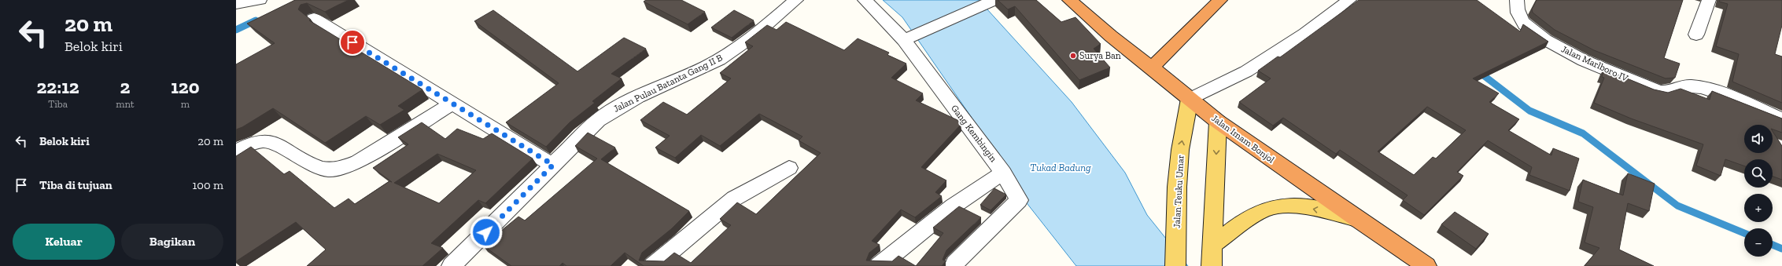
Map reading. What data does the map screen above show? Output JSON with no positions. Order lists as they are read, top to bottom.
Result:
{
  "streets": {
    "highway": ["Jalan Imam Bonjol"],
    "main road": ["Jalan Teuku Umar"],
    "street": ["Jalan Marlboro IV", "Jalan Pulau Batanta Gang II B", "Gang Kembingin"]
  },
  "crossings": [
    ["Jalan Imam Bonjol", "Jalan Teuku Umar"]
  ],
  "water": ["Tukad Badung"],
  "places": ["Surya Ban"],
  "page": {
    "turn": ["20 m", "Belok kiri"],
    "eta": [
      "22:12",
      "Tiba",
      "2",
      "mnt",
      "120",
      "m"
    ],
    "list": [
      {
        "name": "Belok kiri",
        "value": "20 m"
      },
      {
        "name": "Tiba di tujuan",
        "value": "100 m"
      }
    ],
    "map_buttons": ["+", "−"],
    "buttons": ["Keluar", "Bagikan"]
  }
}
